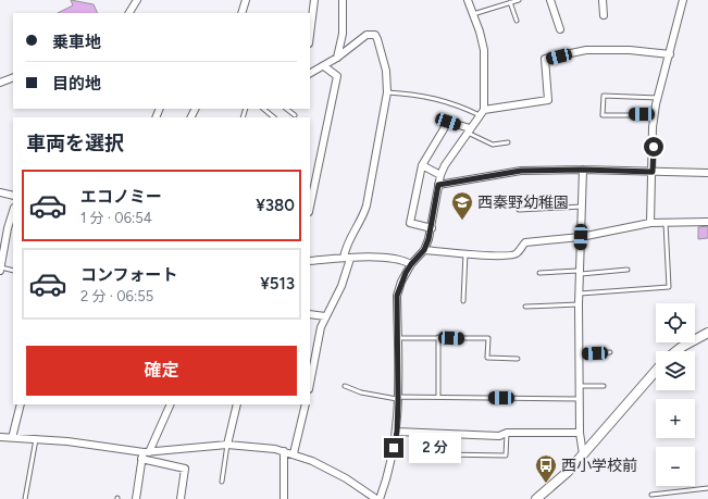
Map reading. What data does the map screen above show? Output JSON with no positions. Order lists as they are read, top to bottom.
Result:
{
  "places": {
    "school or university": ["西秦野幼稚園"],
    "bus stop": ["西小学校前"]
  },
  "page": {
    "banner": ["乗車地", "目的地"],
    "heading": "車両を選択",
    "list": [
      {
        "name": "エコノミー",
        "note": "1 分 · 06:54",
        "value": "¥380"
      },
      {
        "name": "コンフォート",
        "note": "2 分 · 06:55",
        "value": "¥513"
      }
    ],
    "map_buttons": ["+", "−"],
    "buttons": "確定",
    "bubble": "2 分"
  }
}
